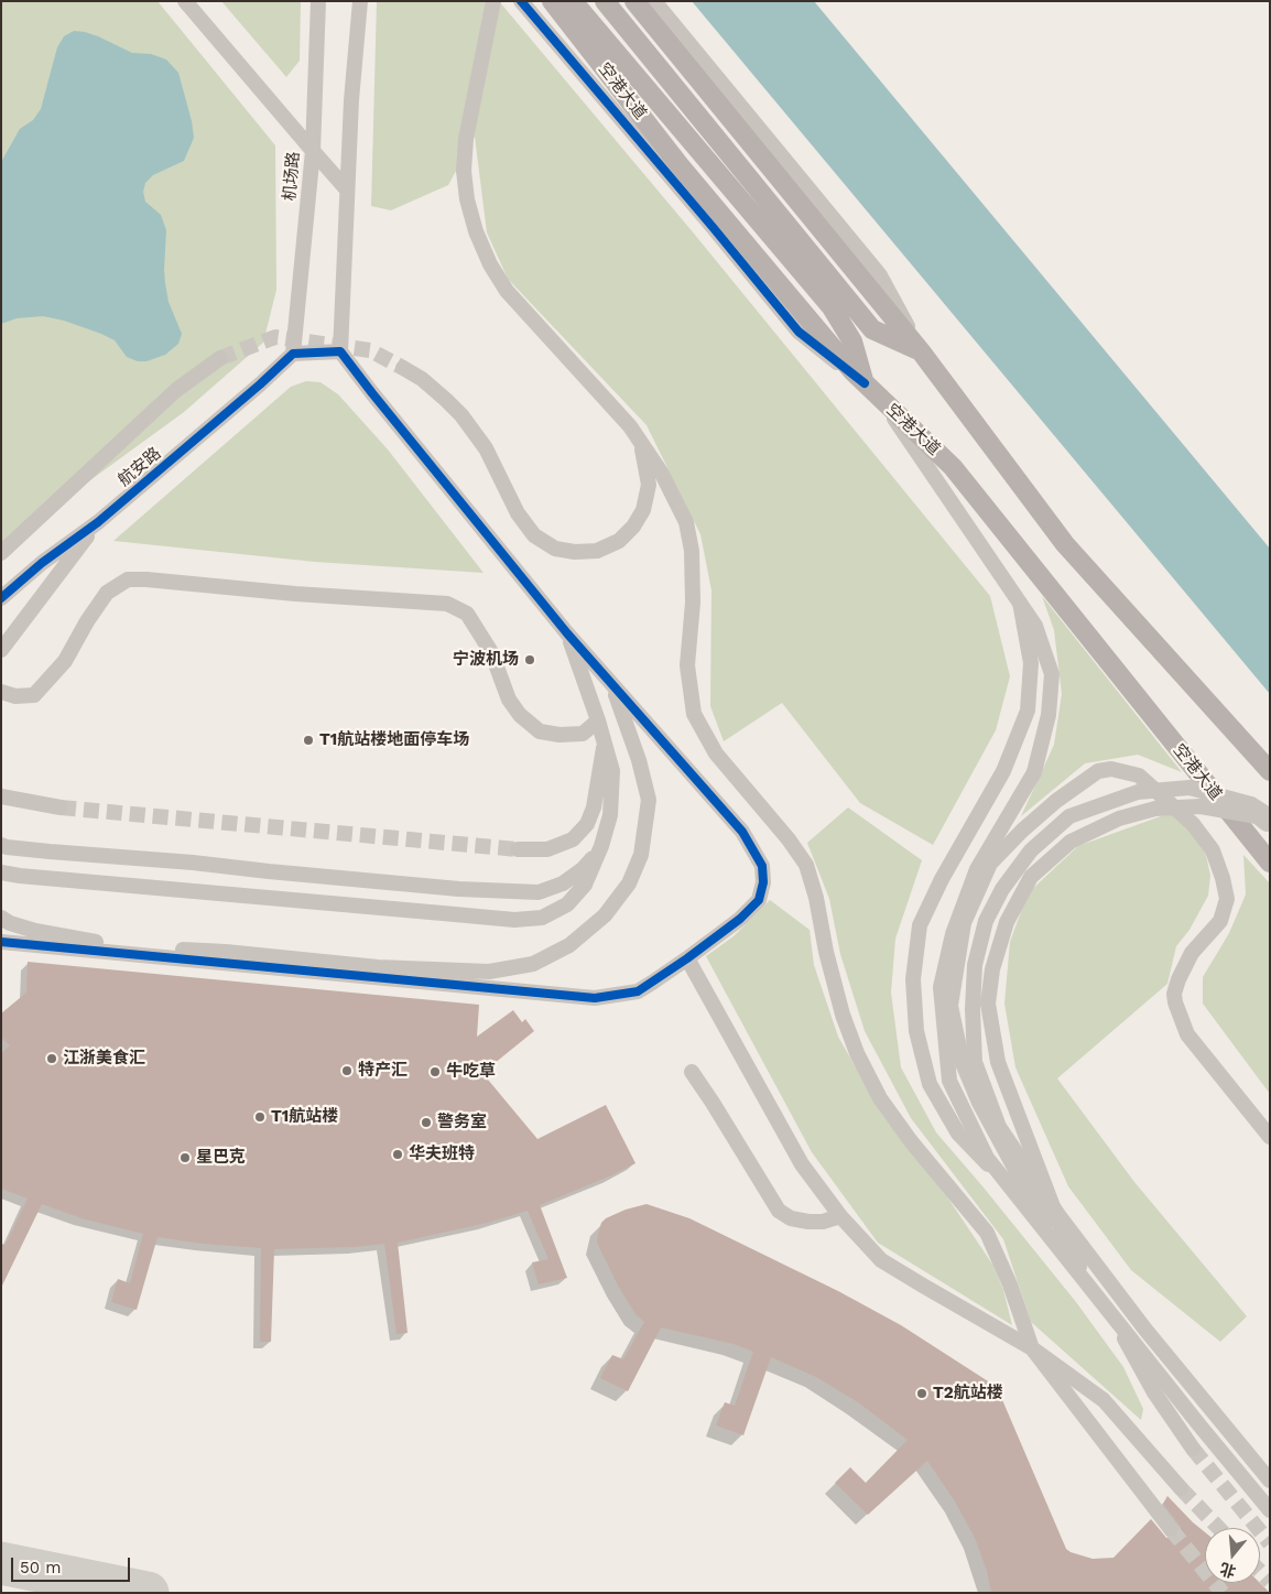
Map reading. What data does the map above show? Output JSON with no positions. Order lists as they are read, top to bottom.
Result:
{
  "streets": {
    "main road": ["空港大道"],
    "street": ["机场路", "航安路"]
  },
  "crossings": [
    ["机场路", "航安路"]
  ],
  "places": [
    "宁波机场",
    "T1航站楼地面停车场",
    "江浙美食汇",
    "特产汇",
    "牛吃草",
    "T1航站楼",
    "警务室",
    "华夫班特",
    "星巴克",
    "T2航站楼"
  ],
  "scale_bar": "50 m",
  "north": "bottom"
}
